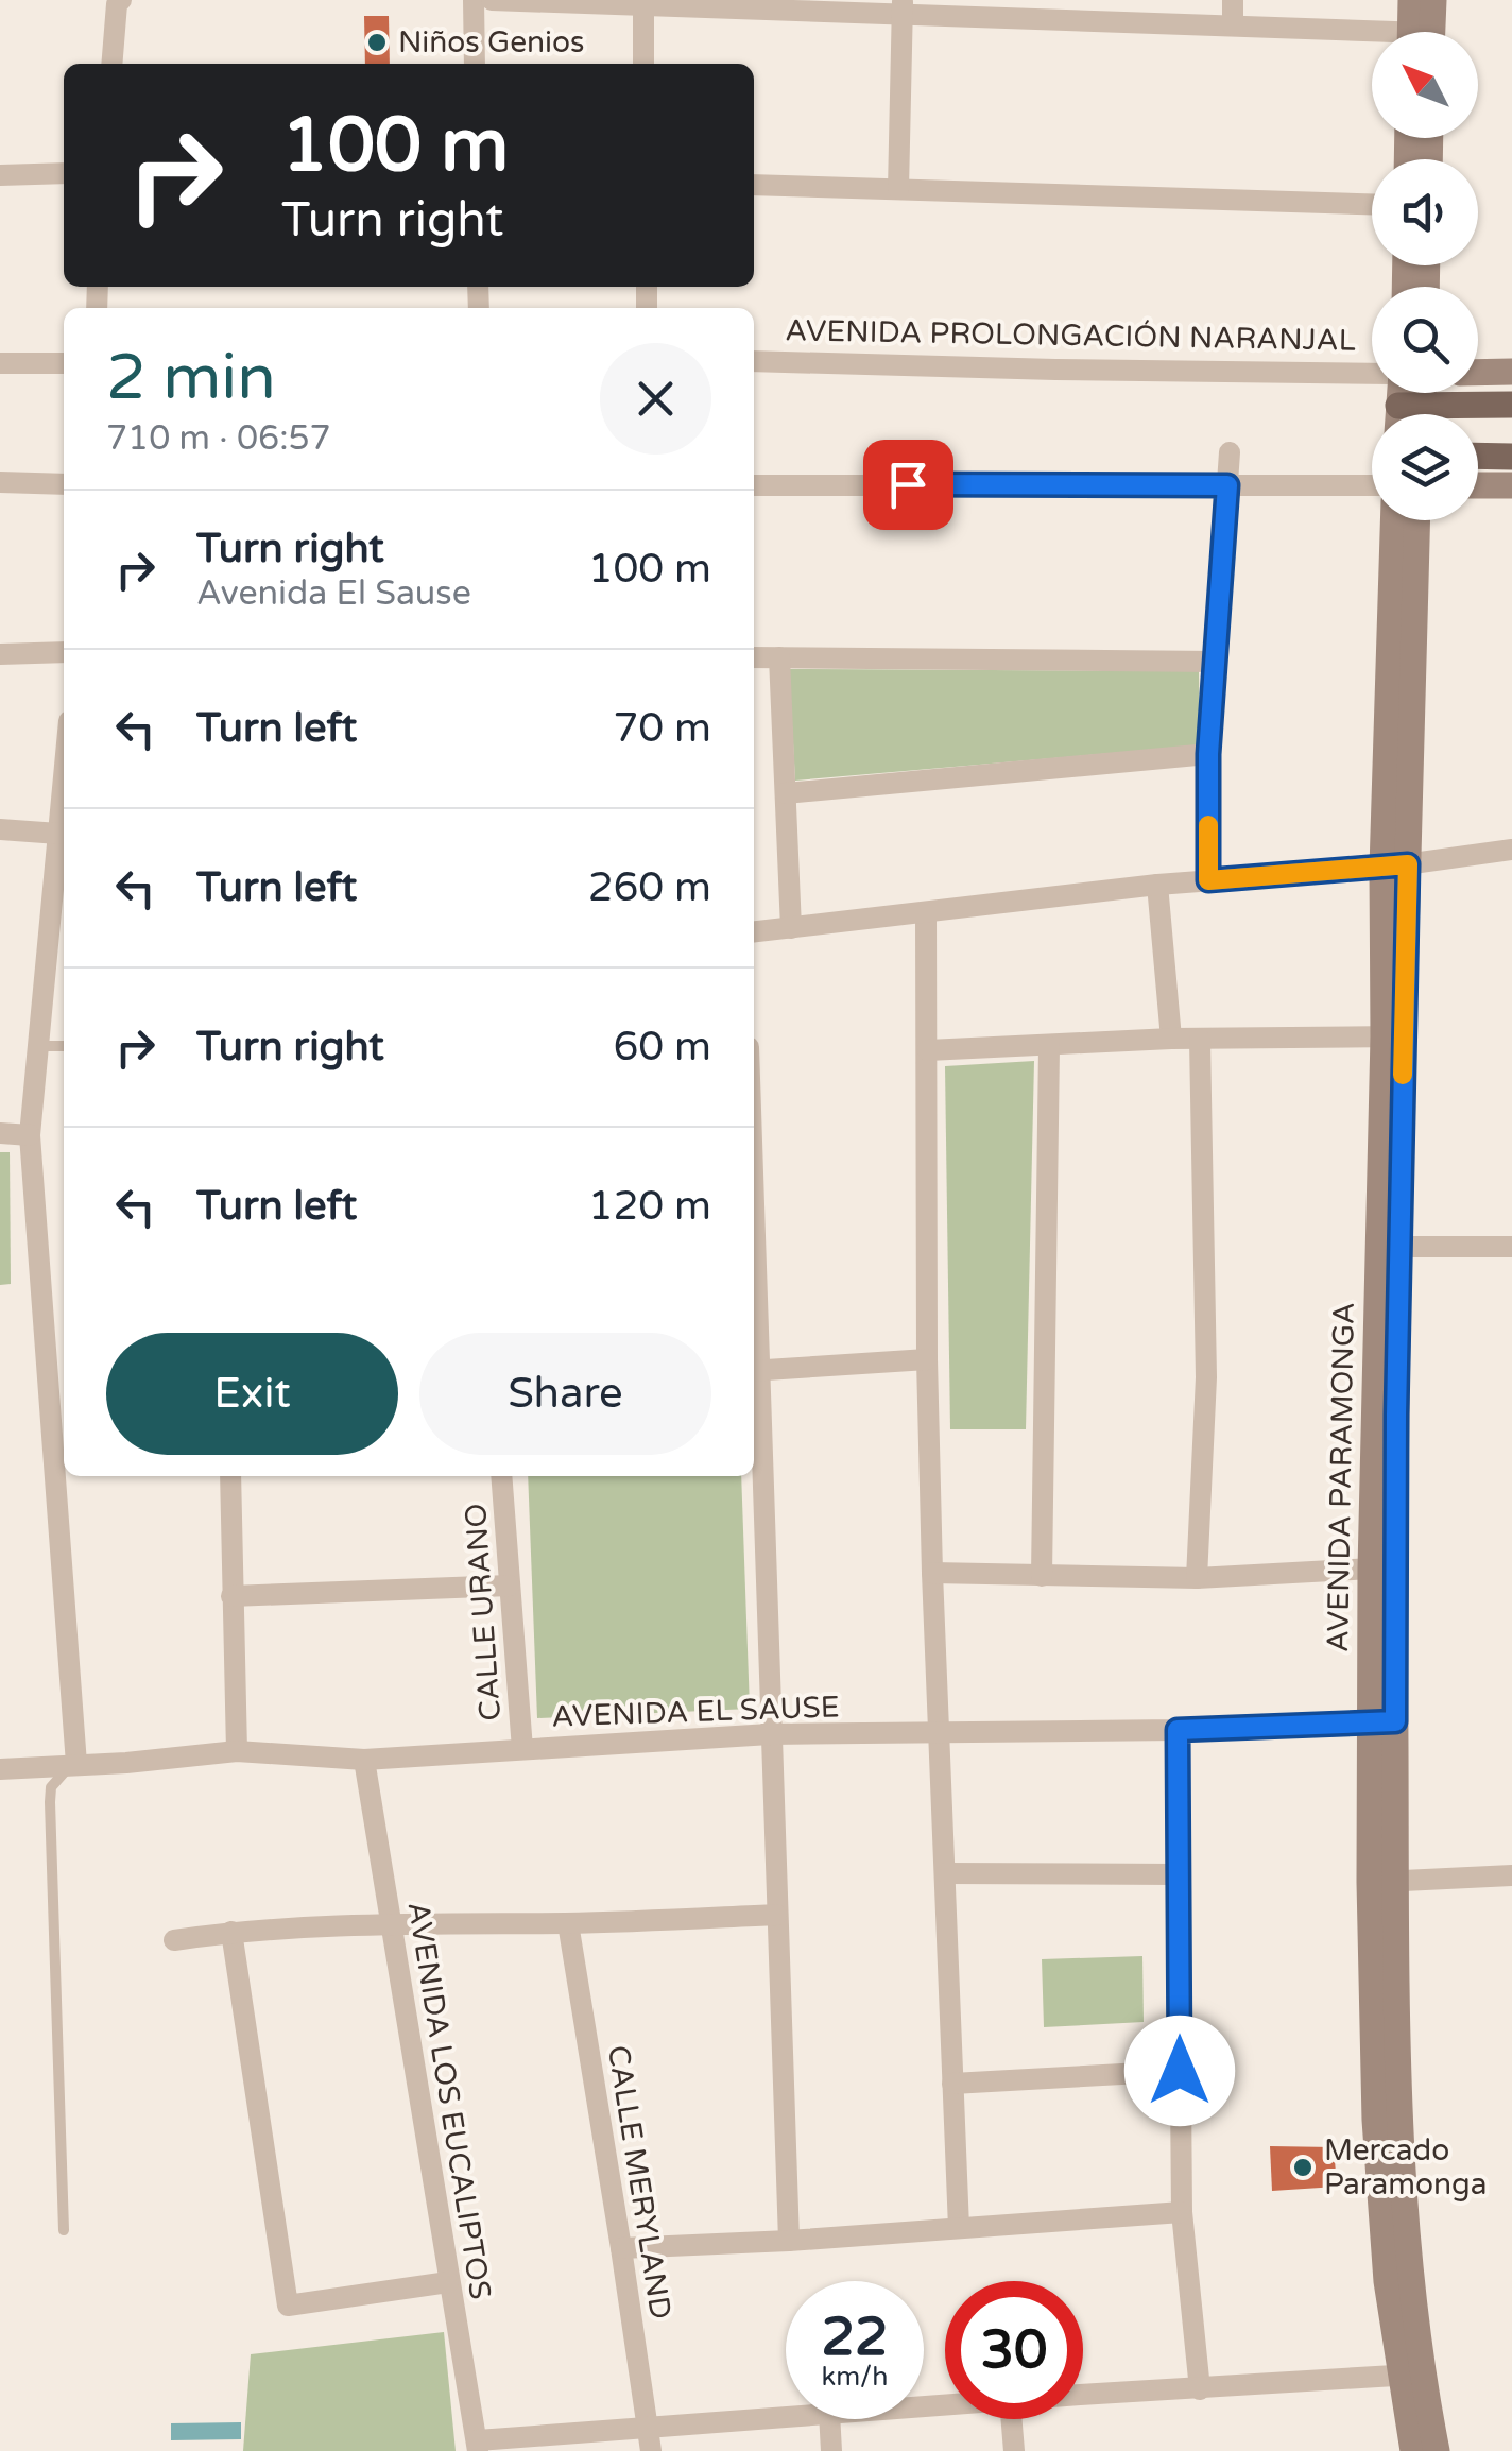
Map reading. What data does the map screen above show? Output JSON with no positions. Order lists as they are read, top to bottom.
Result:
{
  "streets": {
    "street": [
      "AVENIDA PROLONGACIÓN NARANJAL",
      "AVENIDA PARAMONGA",
      "CALLE URANO",
      "AVENIDA EL SAUSE",
      "AVENIDA LOS EUCALIPTOS",
      "CALLE MERYLAND"
    ]
  },
  "crossings": [
    ["AVENIDA PARAMONGA", "AVENIDA EL SAUSE"],
    ["CALLE URANO", "AVENIDA EL SAUSE"],
    ["AVENIDA EL SAUSE", "AVENIDA LOS EUCALIPTOS"]
  ],
  "places": ["Niños Genios", "Mercado Paramonga"],
  "north": "top left",
  "page": {
    "turn": ["100 m", "Turn right"],
    "heading": ["2 min", "710 m · 06:57"],
    "list": [
      {
        "name": "Turn right",
        "note": "Avenida El Sause",
        "value": "100 m"
      },
      {
        "name": "Turn left",
        "value": "70 m"
      },
      {
        "name": "Turn left",
        "value": "260 m"
      },
      {
        "name": "Turn right",
        "value": "60 m"
      },
      {
        "name": "Turn left",
        "value": "120 m"
      }
    ],
    "buttons": ["Exit", "Share"],
    "speed": "22 km/h",
    "limit": "30"
  }
}
